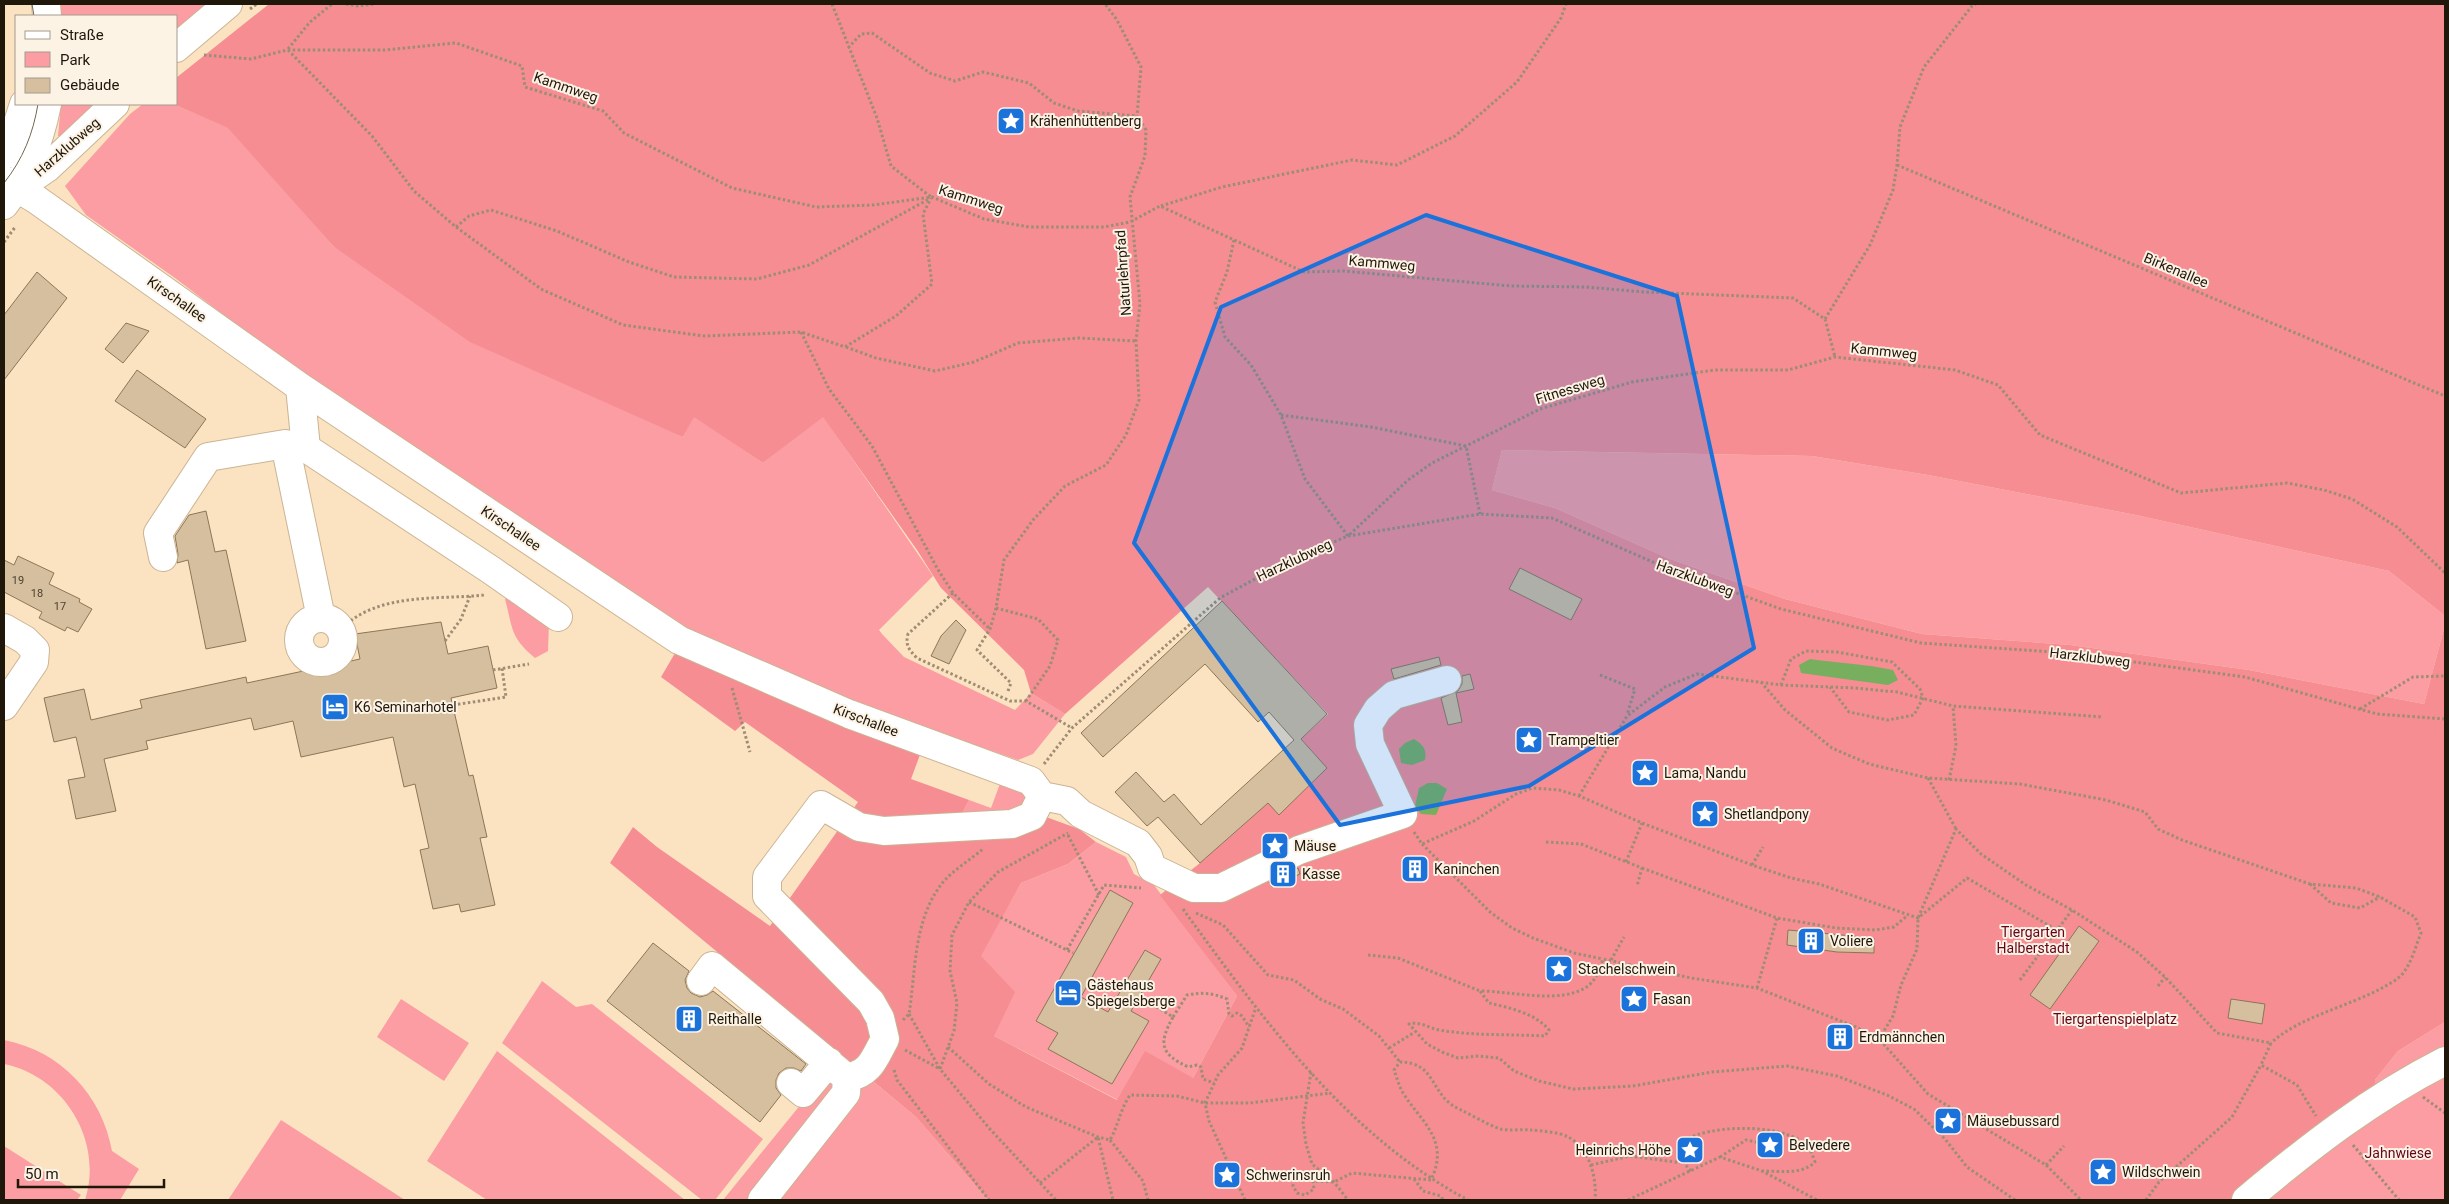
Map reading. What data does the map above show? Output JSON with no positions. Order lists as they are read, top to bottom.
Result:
{
  "streets": {
    "street": ["Harzklubweg", "Kirschallee"],
    "path": [
      "Kammweg",
      "Birkenallee",
      "Naturlehrpfad",
      "Fitnessweg"
    ]
  },
  "crossings": [
    ["Kammweg", "Naturlehrpfad"],
    ["Kammweg", "Fitnessweg"],
    ["Harzklubweg", "Kirschallee"],
    ["Harzklubweg", "Fitnessweg"]
  ],
  "parks": ["Tiergarten Halberstadt", "Tiergartenspielplatz", "Jahnwiese"],
  "places": {
    "place": [
      "Krähenhüttenberg",
      "Trampeltier",
      "Lama, Nandu",
      "Shetlandpony",
      "Mäuse",
      "Stachelschwein",
      "Fasan",
      "Mäusebussard",
      "Belvedere",
      "Heinrichs Höhe",
      "Wildschwein",
      "Schwerinsruh"
    ],
    "hotel": ["K6 Seminarhotel", "Gästehaus Spiegelsberge"],
    "building": [
      "Kaninchen",
      "Kasse",
      "Voliere",
      "Reithalle",
      "Erdmännchen"
    ]
  },
  "house_numbers": ["19", "18", "17"],
  "legend": ["Straße", "Park", "Gebäude"],
  "scale_bar": "50 m"
}
